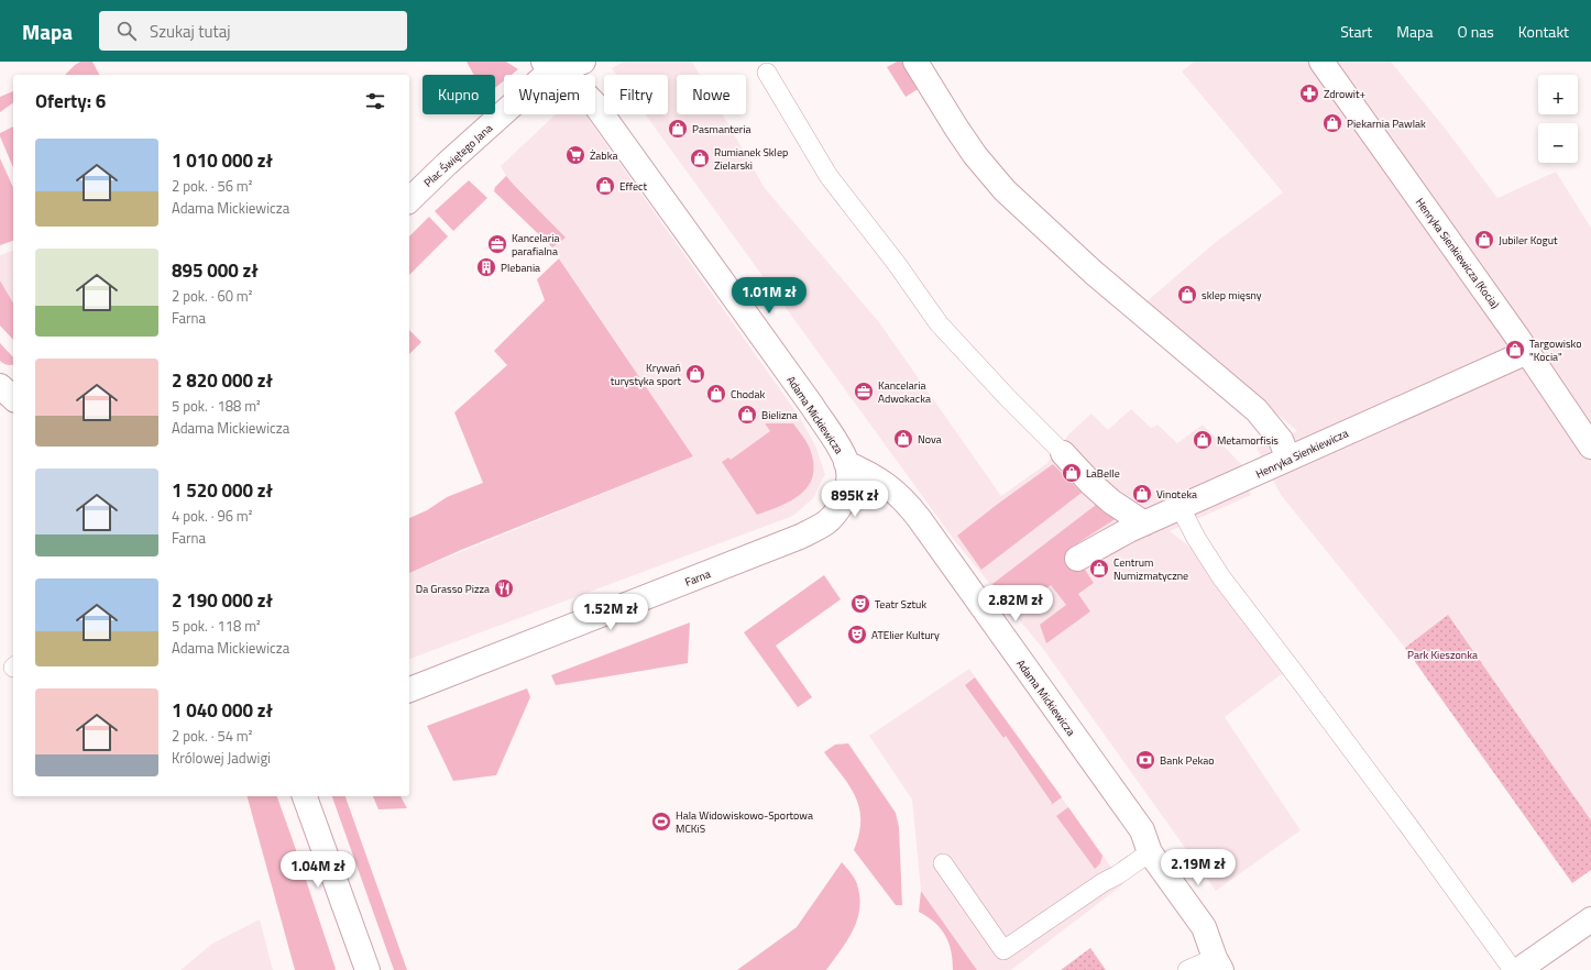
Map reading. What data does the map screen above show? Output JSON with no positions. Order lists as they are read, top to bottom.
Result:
{
  "streets": {
    "street": [
      "Plac Świętego Jana",
      "Henryka Sienkiewicza (Kocia)",
      "Adama Mickiewicza",
      "Henryka Sienkiewicza",
      "Farna"
    ]
  },
  "crossings": [
    ["Plac Świętego Jana", "Adama Mickiewicza"],
    ["Henryka Sienkiewicza (Kocia)", "Henryka Sienkiewicza"],
    ["Adama Mickiewicza", "Farna"]
  ],
  "parks": ["Park Kieszonka"],
  "places": {
    "pharmacy": ["Zdrowit+"],
    "shop": [
      "Piekarnia Pawlak",
      "Pasmanteria",
      "Rumianek Sklep Zielarski",
      "Effect",
      "Jubiler Kogut",
      "sklep mięsny",
      "Targowisko \"Kocia\"",
      "Krywań turystyka sport",
      "Chodak",
      "Bielizna",
      "Nova",
      "Metamorfisis",
      "LaBelle",
      "Vinoteka",
      "Centrum Numizmatyczne"
    ],
    "supermarket": ["Żabka"],
    "office": ["Kancelaria parafialna", "Kancelaria Adwokacka"],
    "building": ["Plebania"],
    "restaurant": ["Da Grasso Pizza"],
    "theatre": ["Teatr Sztuk", "ATElier Kultury"],
    "bank": ["Bank Pekao"],
    "sports": ["Hala Widowiskowo-Sportowa MCKiS"]
  },
  "page": {
    "header": "Mapa",
    "search": "Szukaj tutaj",
    "nav": [
      "Start",
      "Mapa",
      "O nas",
      "Kontakt"
    ],
    "map_buttons": ["+", "−"],
    "chip": [
      "Kupno",
      "Wynajem",
      "Filtry",
      "Nowe"
    ],
    "heading": "Oferty: 6",
    "list": [
      {
        "name": "1 010 000 zł",
        "note": "2 pok. · 56 m² · Adama Mickiewicza"
      },
      {
        "name": "895 000 zł",
        "note": "2 pok. · 60 m² · Farna"
      },
      {
        "name": "2 820 000 zł",
        "note": "5 pok. · 188 m² · Adama Mickiewicza"
      },
      {
        "name": "1 520 000 zł",
        "note": "4 pok. · 96 m² · Farna"
      },
      {
        "name": "2 190 000 zł",
        "note": "5 pok. · 118 m² · Adama Mickiewicza"
      },
      {
        "name": "1 040 000 zł",
        "note": "2 pok. · 54 m² · Królowej Jadwigi"
      }
    ],
    "price": [
      "1.01M zł",
      "895K zł",
      "2.82M zł",
      "1.52M zł",
      "2.19M zł",
      "1.04M zł"
    ]
  }
}
